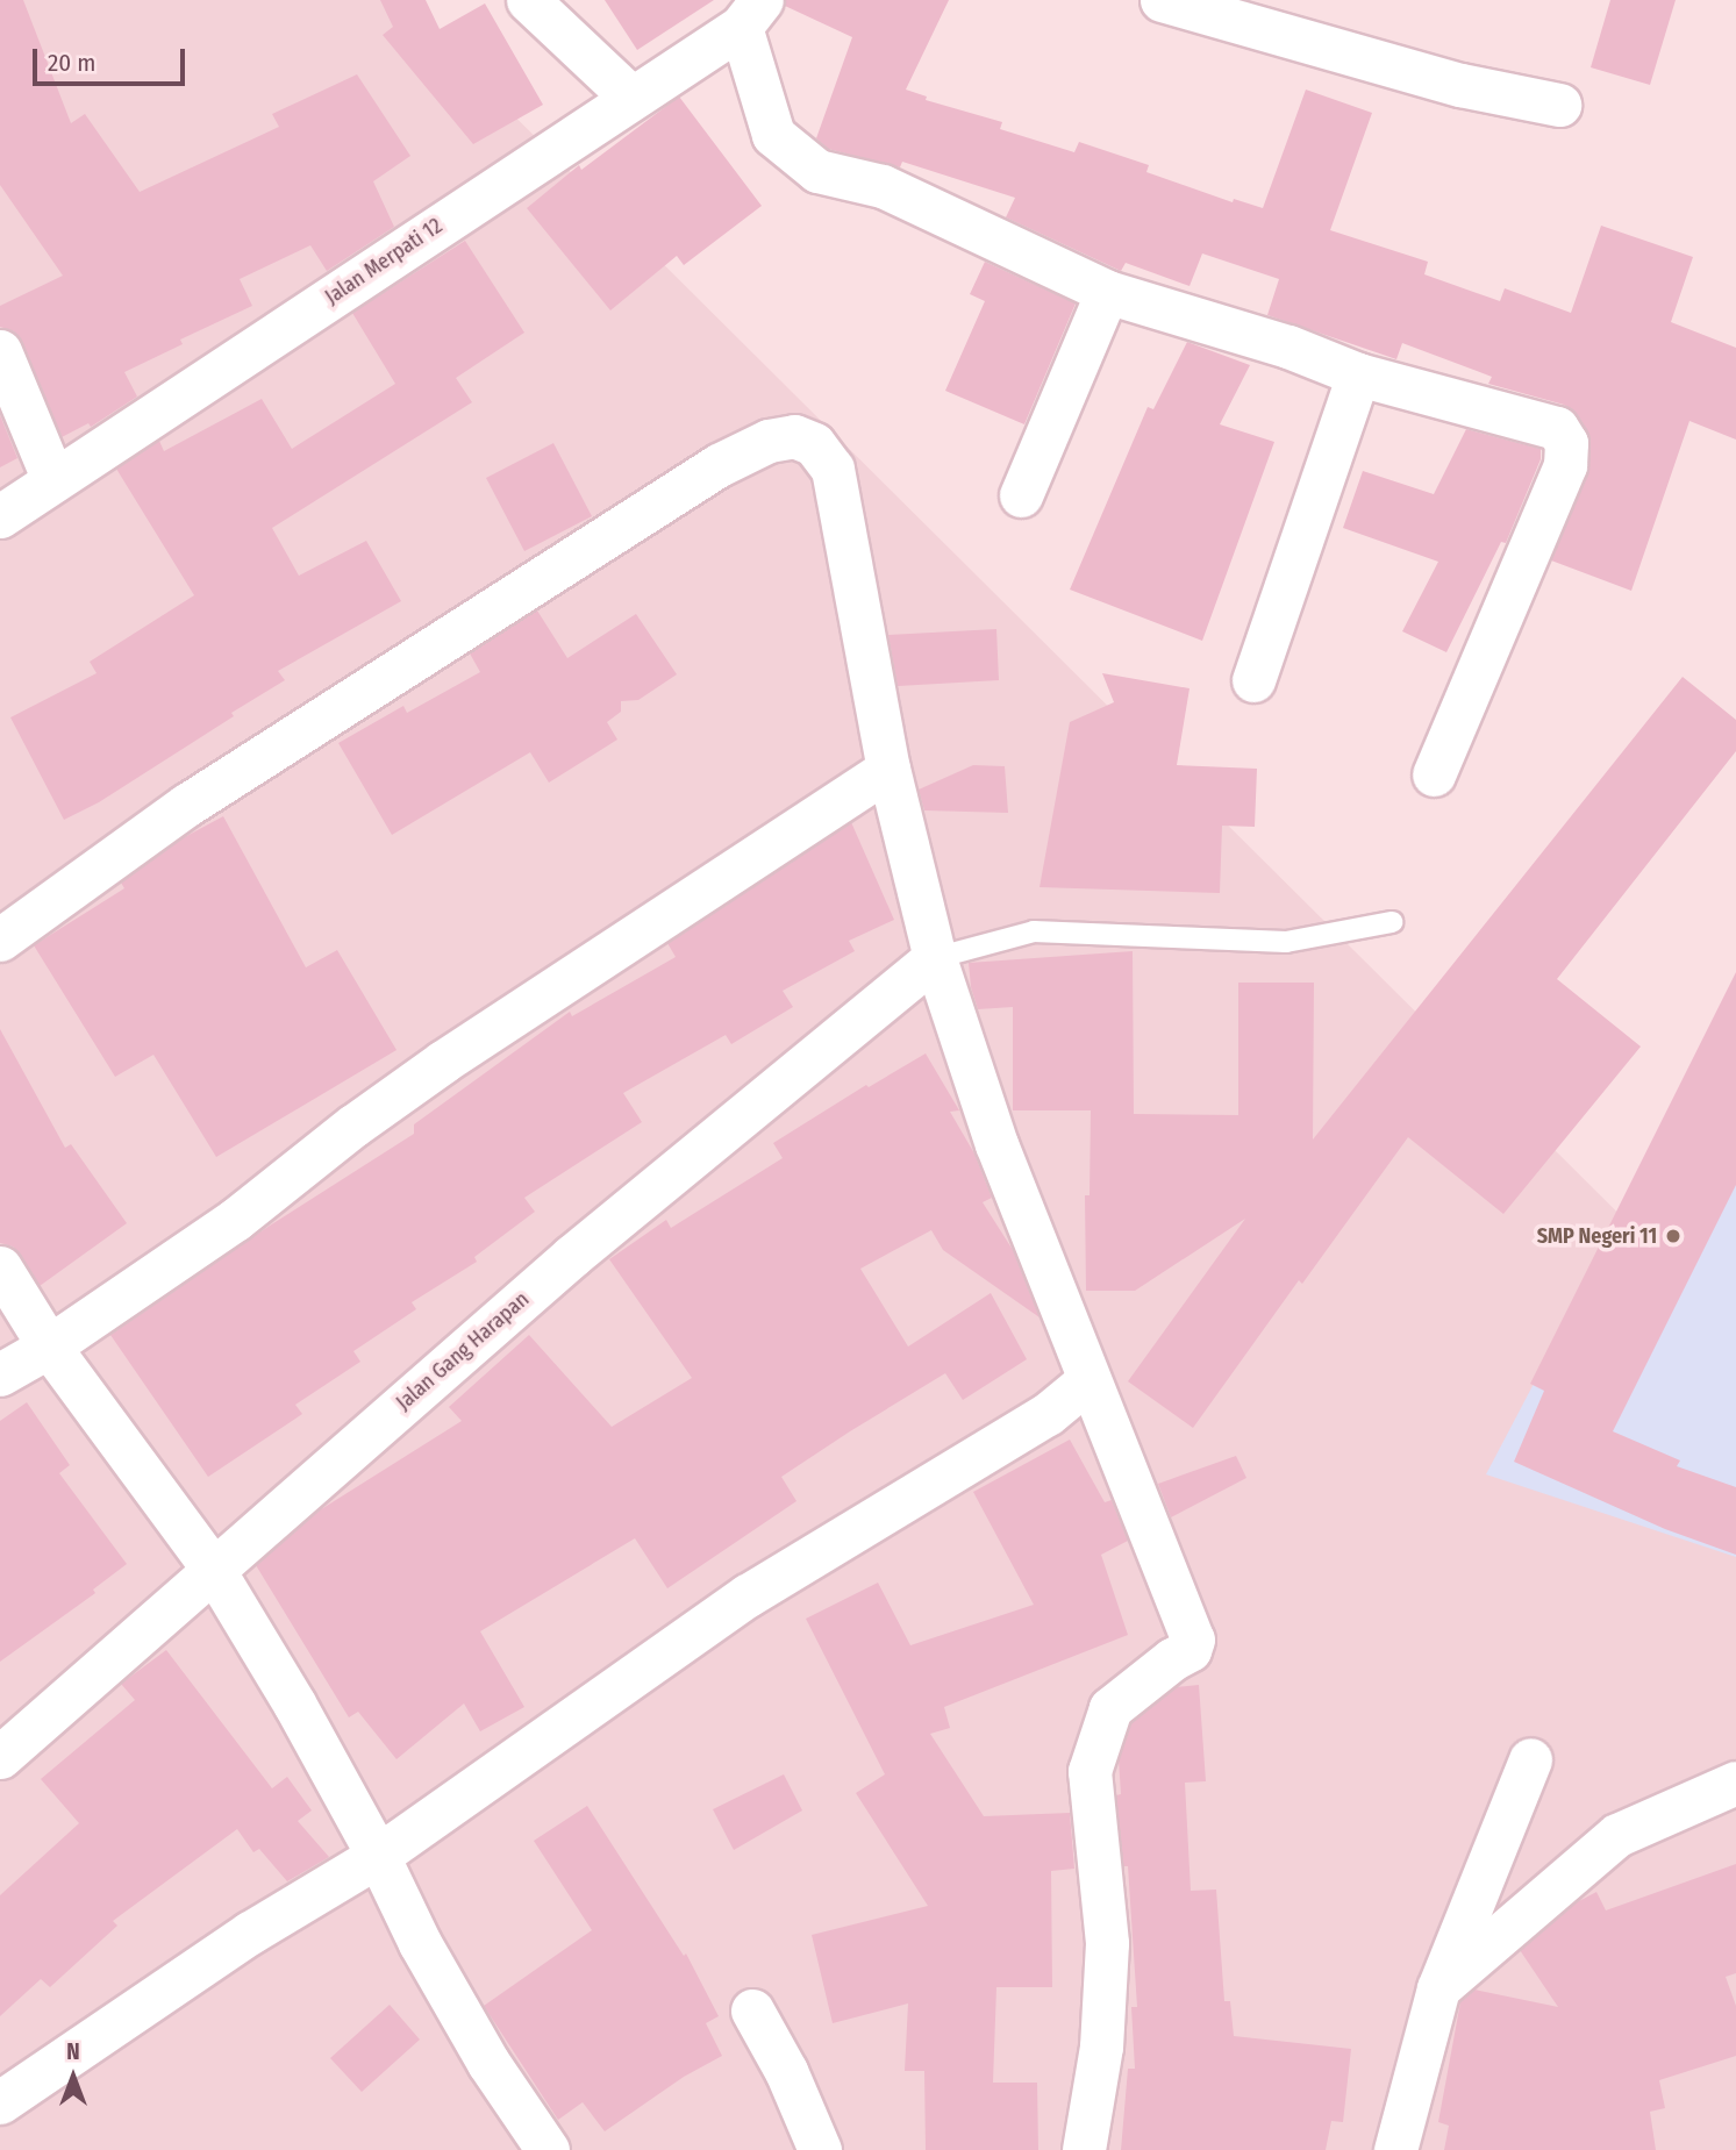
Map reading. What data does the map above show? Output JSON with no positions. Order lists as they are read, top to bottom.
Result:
{
  "streets": {
    "street": ["Jalan Merpati 12", "Jalan Gang Harapan"]
  },
  "places": ["SMP Negeri 11"],
  "scale_bar": "20 m",
  "north": "top"
}
